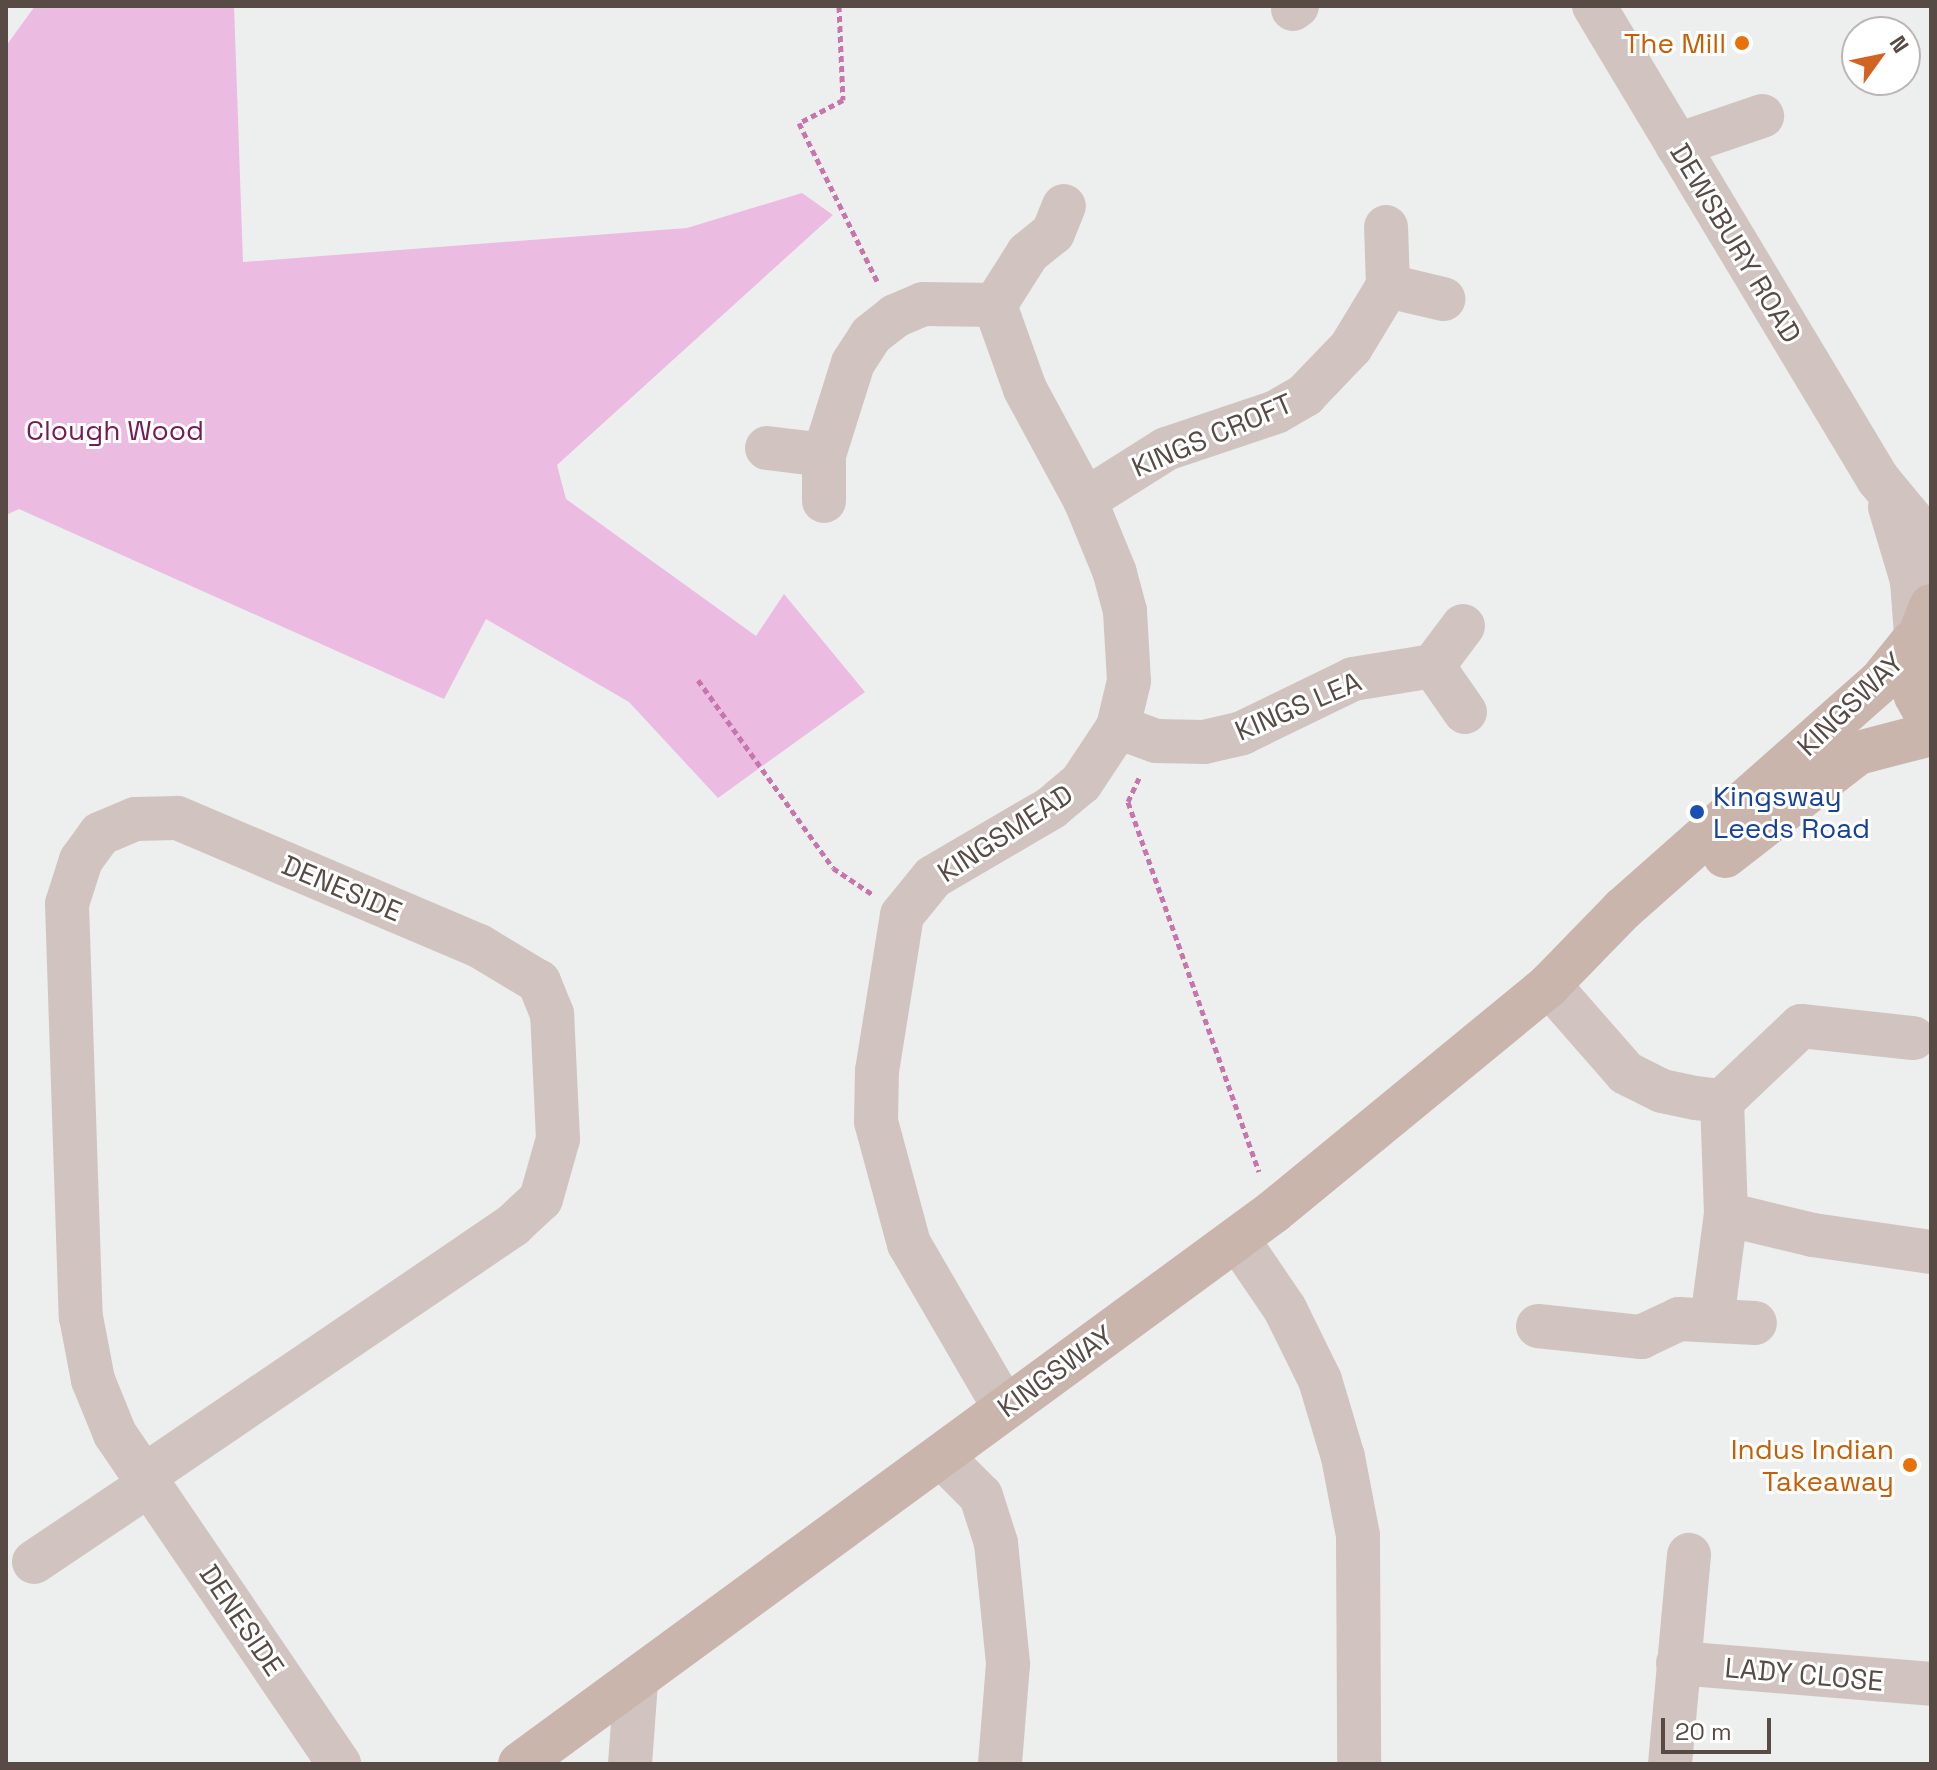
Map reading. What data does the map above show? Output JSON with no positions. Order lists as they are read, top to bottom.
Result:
{
  "streets": {
    "main road": ["KINGSWAY"],
    "street": [
      "DEWSBURY ROAD",
      "KINGS CROFT",
      "KINGS LEA",
      "KINGSMEAD",
      "DENESIDE",
      "LADY CLOSE"
    ]
  },
  "crossings": [
    ["DEWSBURY ROAD", "KINGSWAY"],
    ["KINGS CROFT", "KINGSMEAD"],
    ["KINGSWAY", "KINGSMEAD"],
    ["KINGS LEA", "KINGSMEAD"]
  ],
  "parks": ["Clough Wood"],
  "places": ["The Mill", "Kingsway Leeds Road", "Indus Indian Takeaway"],
  "scale_bar": "20 m",
  "north": "top right"
}
